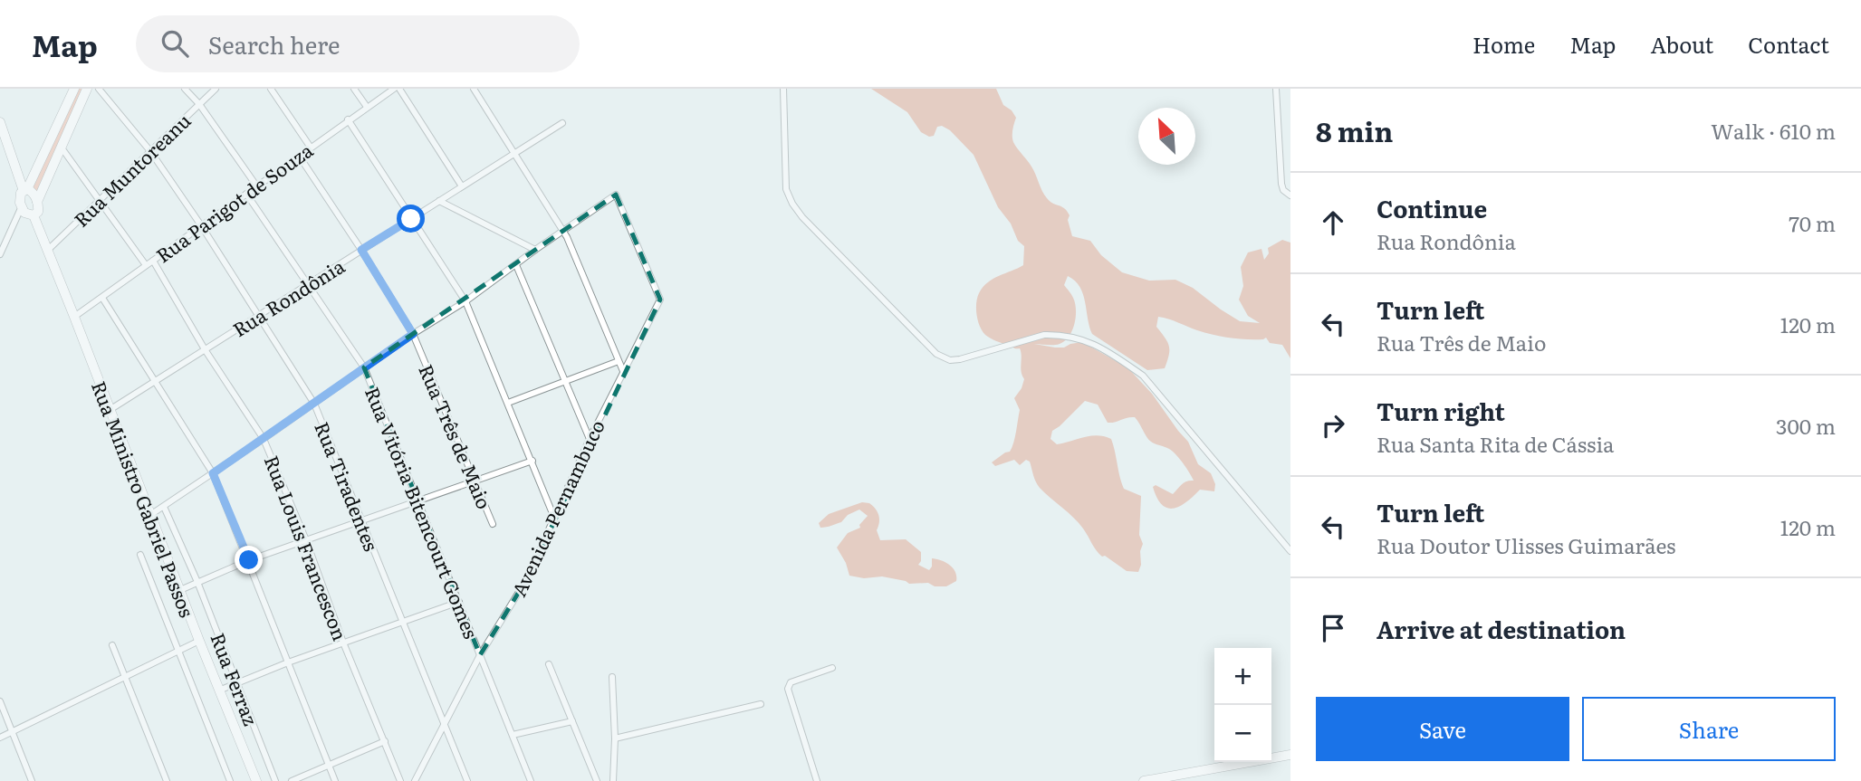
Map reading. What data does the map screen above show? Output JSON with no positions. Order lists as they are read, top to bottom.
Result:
{
  "streets": {
    "main road": ["Rua Ministro Gabriel Passos"],
    "street": [
      "Rua Muntoreanu",
      "Rua Parigot de Souza",
      "Rua Rondônia",
      "Rua Três de Maio",
      "Rua Tiradentes",
      "Avenida Pernambuco",
      "Rua Vitória Bitencourt Gomes",
      "Rua Louis Francescon",
      "Rua Ferraz"
    ]
  },
  "crossings": [
    ["Rua Muntoreanu", "Rua Tiradentes"],
    ["Rua Muntoreanu", "Rua Ministro Gabriel Passos"],
    ["Rua Parigot de Souza", "Rua Três de Maio"],
    ["Rua Parigot de Souza", "Rua Tiradentes"],
    ["Rua Parigot de Souza", "Rua Ministro Gabriel Passos"],
    ["Rua Parigot de Souza", "Rua Vitória Bitencourt Gomes"],
    ["Rua Parigot de Souza", "Rua Louis Francescon"],
    ["Rua Rondônia", "Rua Três de Maio"],
    ["Rua Rondônia", "Rua Tiradentes"],
    ["Rua Rondônia", "Rua Ministro Gabriel Passos"],
    ["Rua Rondônia", "Rua Vitória Bitencourt Gomes"],
    ["Rua Rondônia", "Rua Louis Francescon"],
    ["Rua Tiradentes", "Avenida Pernambuco"],
    ["Avenida Pernambuco", "Rua Vitória Bitencourt Gomes"]
  ],
  "north": "top left",
  "page": {
    "header": "Map",
    "search": "Search here",
    "nav": [
      "Home",
      "Map",
      "About",
      "Contact"
    ],
    "heading": ["8 min", "Walk · 610 m"],
    "list": [
      ["Continue", "Rua Rondônia", "70 m"],
      ["Turn left", "Rua Três de Maio", "120 m"],
      ["Turn right", "Rua Santa Rita de Cássia", "300 m"],
      ["Turn left", "Rua Doutor Ulisses Guimarães", "120 m"],
      "Arrive at destination"
    ],
    "map_buttons": ["+", "−"],
    "buttons": ["Save", "Share"]
  }
}
